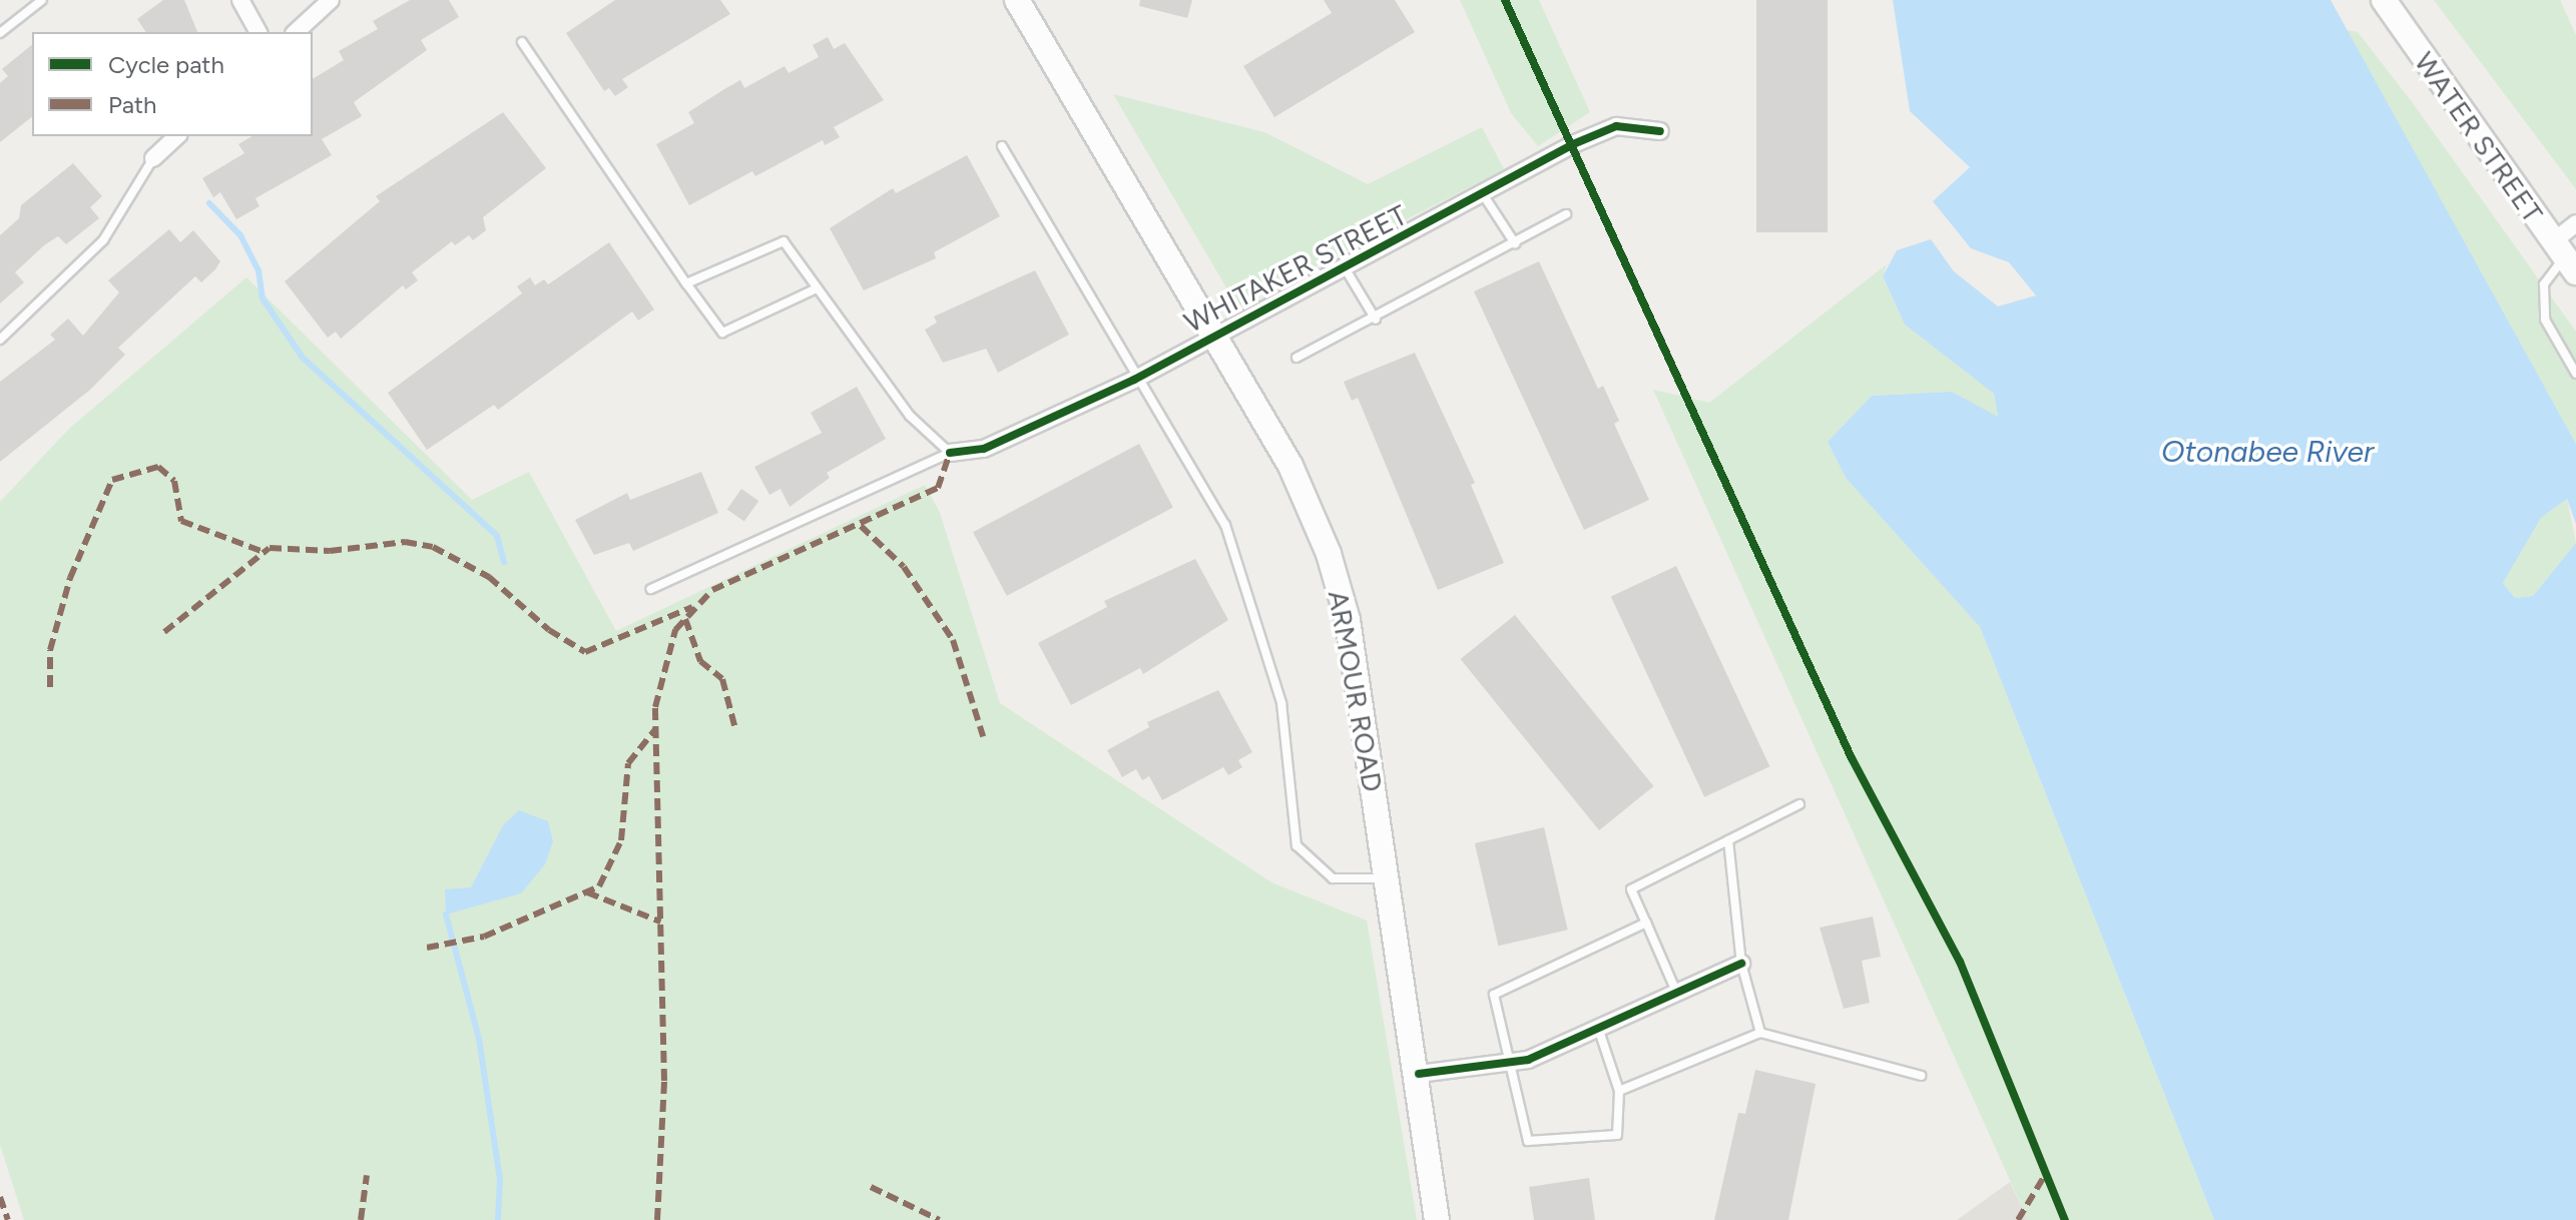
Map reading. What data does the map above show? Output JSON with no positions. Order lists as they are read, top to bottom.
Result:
{
  "streets": {
    "main road": ["WATER STREET", "ARMOUR ROAD"],
    "street": ["WHITAKER STREET"]
  },
  "crossings": [
    ["WHITAKER STREET", "ARMOUR ROAD"]
  ],
  "water": ["Otonabee River"],
  "legend": ["Cycle path", "Path"]
}
